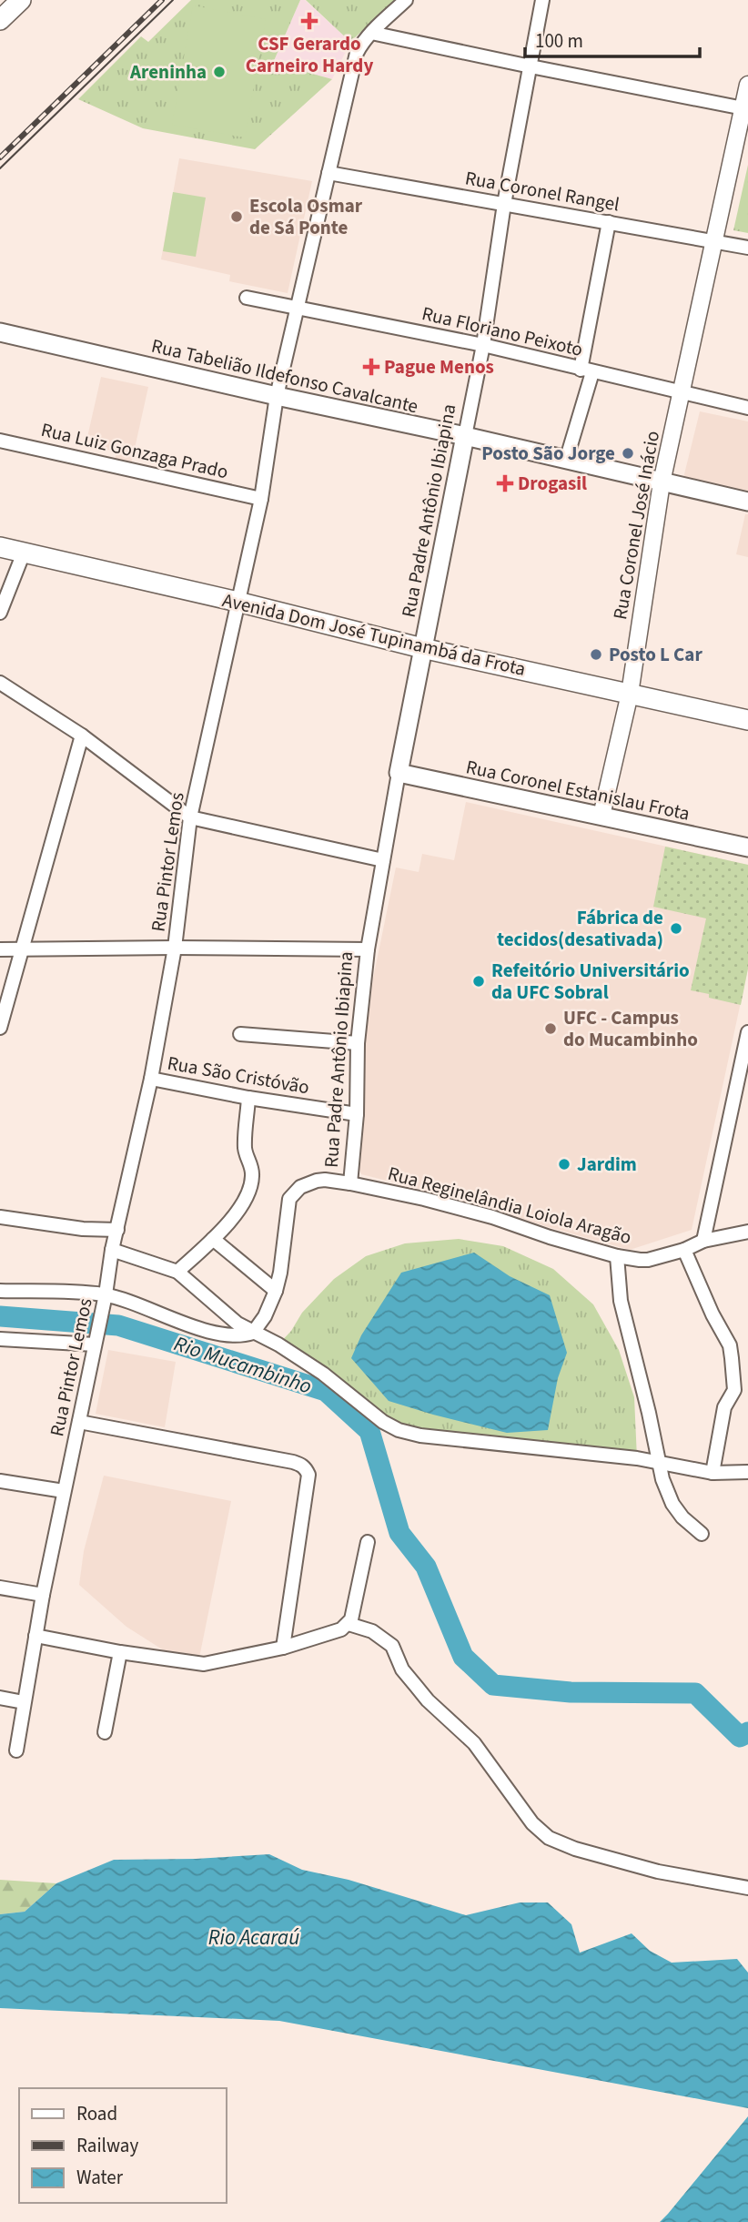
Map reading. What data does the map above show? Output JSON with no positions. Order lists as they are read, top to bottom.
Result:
{
  "streets": {
    "main road": [
      "Rua Tabelião Ildefonso Cavalcante",
      "Rua Padre Antônio Ibiapina",
      "Avenida Dom José Tupinambá da Frota",
      "Rua Coronel Estanislau Frota"
    ],
    "street": [
      "Rua Coronel Rangel",
      "Rua Floriano Peixoto",
      "Rua Luiz Gonzaga Prado",
      "Rua Coronel José Inácio",
      "Rua Pintor Lemos",
      "Rua São Cristóvão",
      "Rua Reginelândia Loiola Aragão"
    ]
  },
  "crossings": [
    ["Rua Coronel Rangel", "Rua Padre Antônio Ibiapina"],
    ["Rua Coronel Rangel", "Rua Coronel José Inácio"],
    ["Rua Coronel Rangel", "Rua Pintor Lemos"],
    ["Rua Floriano Peixoto", "Rua Padre Antônio Ibiapina"],
    ["Rua Floriano Peixoto", "Rua Coronel José Inácio"],
    ["Rua Floriano Peixoto", "Rua Pintor Lemos"],
    ["Rua Tabelião Ildefonso Cavalcante", "Rua Padre Antônio Ibiapina"],
    ["Rua Tabelião Ildefonso Cavalcante", "Rua Coronel José Inácio"],
    ["Rua Tabelião Ildefonso Cavalcante", "Rua Pintor Lemos"],
    ["Rua Luiz Gonzaga Prado", "Rua Pintor Lemos"],
    ["Rua Padre Antônio Ibiapina", "Avenida Dom José Tupinambá da Frota"],
    ["Rua Padre Antônio Ibiapina", "Rua Coronel Estanislau Frota"],
    ["Rua Padre Antônio Ibiapina", "Rua São Cristóvão"],
    ["Rua Padre Antônio Ibiapina", "Rua Reginelândia Loiola Aragão"],
    ["Rua Coronel José Inácio", "Avenida Dom José Tupinambá da Frota"],
    ["Rua Coronel José Inácio", "Rua Coronel Estanislau Frota"],
    ["Avenida Dom José Tupinambá da Frota", "Rua Pintor Lemos"],
    ["Rua Pintor Lemos", "Rua São Cristóvão"]
  ],
  "water": ["Rio Mucambinho", "Rio Acaraú"],
  "places": {
    "health": ["CSF Gerardo Carneiro Hardy", "Pague Menos", "Drogasil"],
    "other": [
      "Areninha",
      "Escola Osmar de Sá Ponte",
      "Posto São Jorge",
      "Posto L Car",
      "Fábrica de tecidos(desativada)",
      "Refeitório Universitário da UFC Sobral",
      "UFC - Campus do Mucambinho",
      "Jardim"
    ]
  },
  "legend": ["Road", "Railway", "Water"],
  "scale_bar": "100 m"
}
